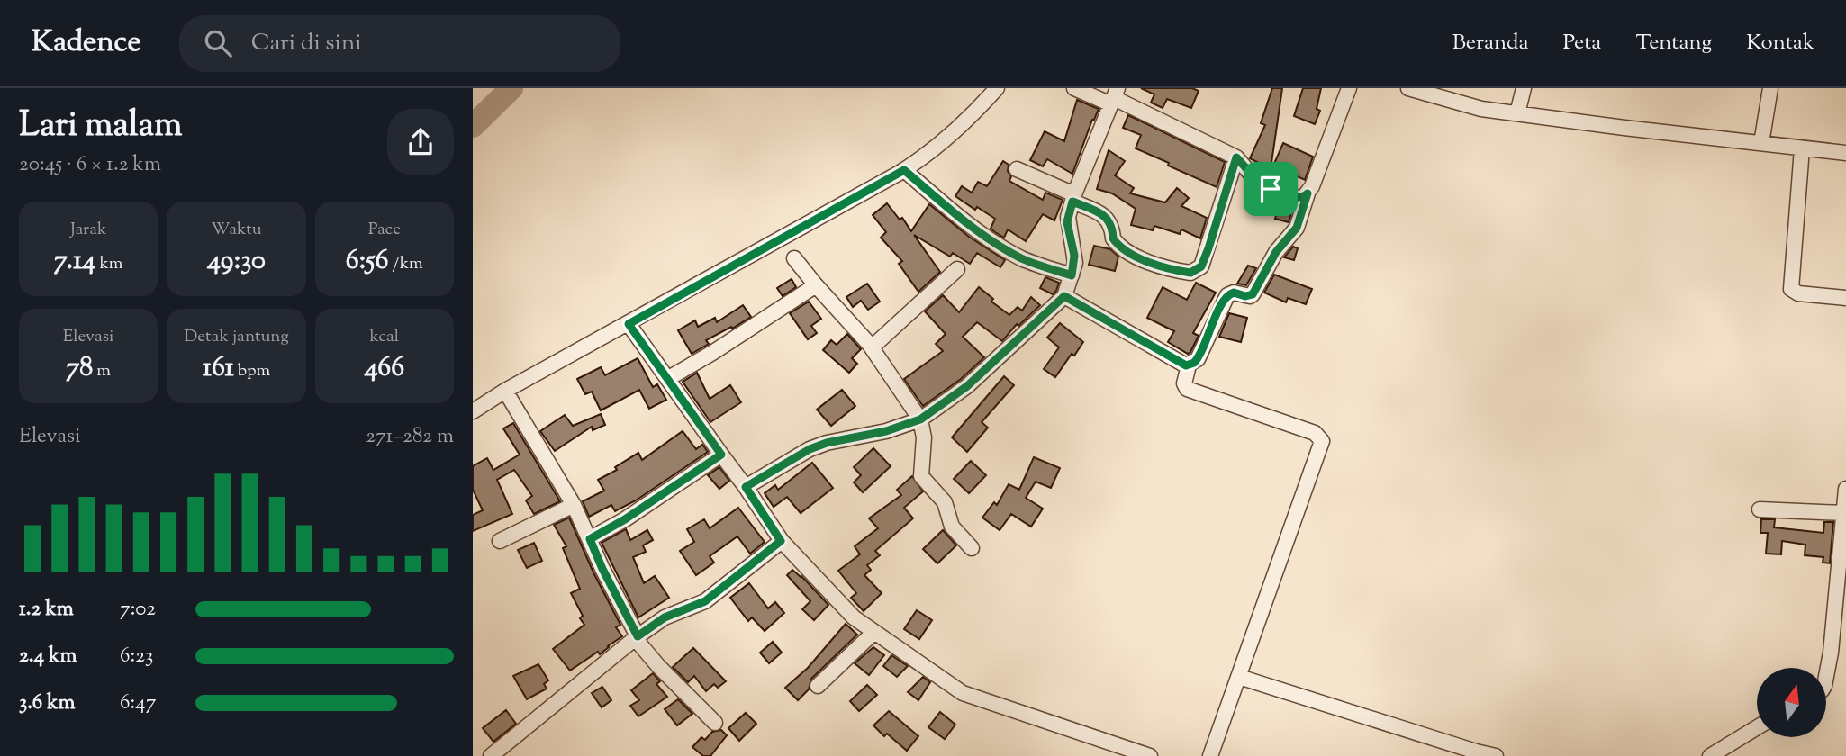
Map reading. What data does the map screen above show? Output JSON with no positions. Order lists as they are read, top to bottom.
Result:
{
  "north": "top",
  "page": {
    "header": "Kadence",
    "search": "Cari di sini",
    "nav": [
      "Beranda",
      "Peta",
      "Tentang",
      "Kontak"
    ],
    "heading": ["Lari malam", "20:45 · 6 × 1.2 km"],
    "stats": [
      ["Jarak", "7.14 km"],
      ["Waktu", "49:30"],
      ["Pace", "6:56 /km"],
      ["Elevasi", "78 m"],
      ["Detak jantung", "161 bpm"],
      ["kcal", "466"]
    ],
    "chart": ["Elevasi", "271–282 m"],
    "list": [
      {
        "name": "1.2 km",
        "note": "7:02"
      },
      {
        "name": "2.4 km",
        "note": "6:23"
      },
      {
        "name": "3.6 km",
        "note": "6:47"
      }
    ]
  }
}
